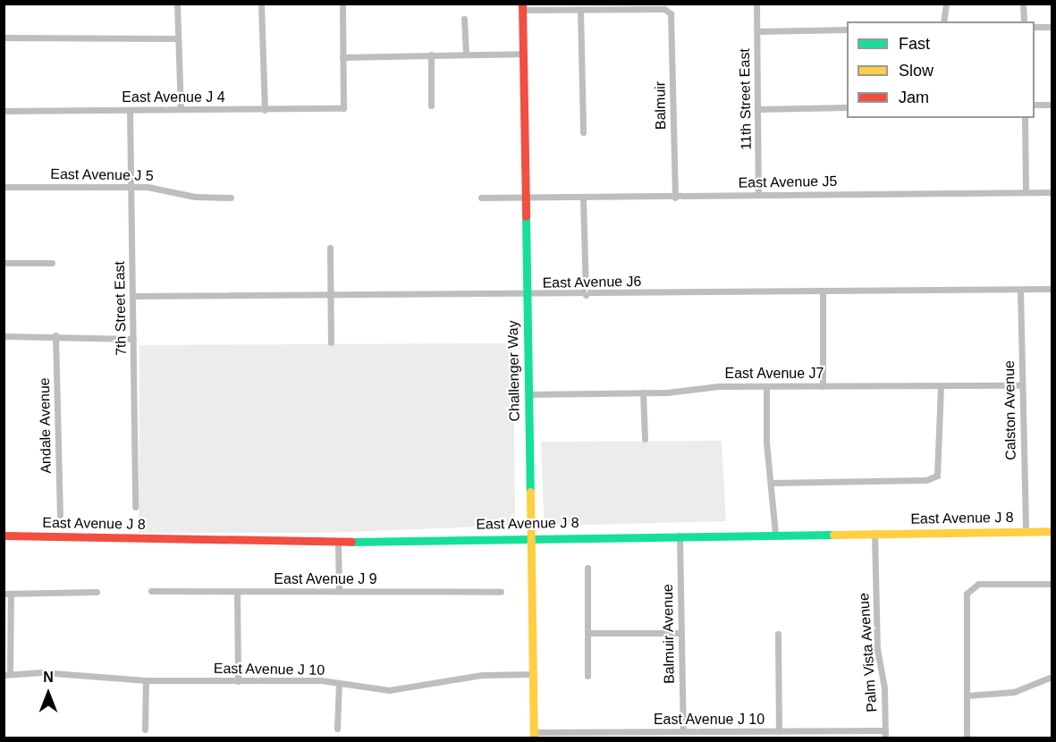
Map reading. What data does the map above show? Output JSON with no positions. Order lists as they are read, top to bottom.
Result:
{
  "streets": {
    "street": [
      "East Avenue J 4",
      "11th Street East",
      "Balmuir",
      "East Avenue J 5",
      "East Avenue J5",
      "East Avenue J6",
      "7th Street East",
      "Challenger Way",
      "East Avenue J7",
      "Calston Avenue",
      "Andale Avenue",
      "East Avenue J 8",
      "East Avenue J 9",
      "Balmuir Avenue",
      "Palm Vista Avenue",
      "East Avenue J 10"
    ]
  },
  "crossings": [
    ["East Avenue J 4", "7th Street East"],
    ["11th Street East", "East Avenue J5"],
    ["Balmuir", "East Avenue J5"],
    ["East Avenue J 5", "7th Street East"],
    ["East Avenue J5", "Challenger Way"],
    ["East Avenue J6", "7th Street East"],
    ["East Avenue J6", "Challenger Way"],
    ["East Avenue J6", "Calston Avenue"],
    ["Challenger Way", "East Avenue J7"],
    ["Challenger Way", "East Avenue J 8"],
    ["Challenger Way", "East Avenue J 10"],
    ["East Avenue J7", "Calston Avenue"],
    ["Calston Avenue", "East Avenue J 8"],
    ["East Avenue J 8", "Balmuir Avenue"],
    ["East Avenue J 8", "Palm Vista Avenue"],
    ["Balmuir Avenue", "East Avenue J 10"],
    ["Palm Vista Avenue", "East Avenue J 10"]
  ],
  "legend": ["Fast", "Slow", "Jam"],
  "north": "top"
}
